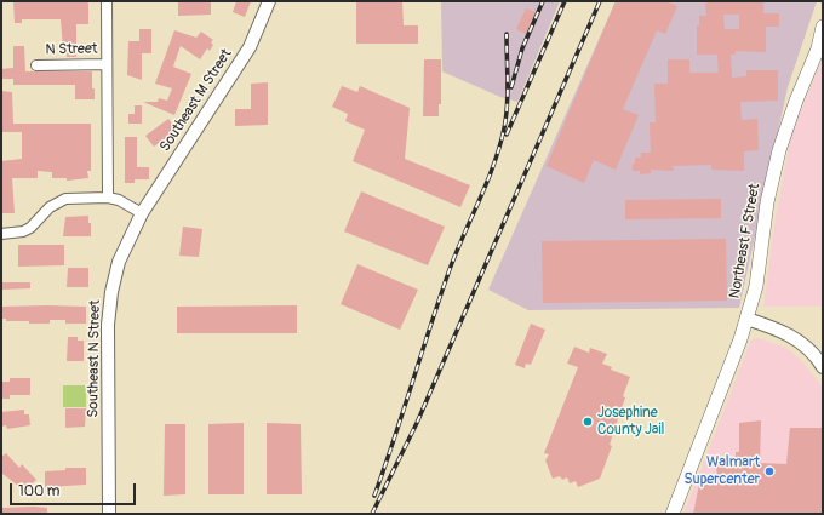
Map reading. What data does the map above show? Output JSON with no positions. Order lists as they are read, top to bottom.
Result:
{
  "streets": {
    "main road": ["Northeast F Street"],
    "street": ["N Street", "Southeast M Street", "Southeast N Street"]
  },
  "crossings": [
    ["Southeast M Street", "Southeast N Street"]
  ],
  "places": ["Josephine County Jail", "Walmart Supercenter"],
  "scale_bar": "100 m"
}
